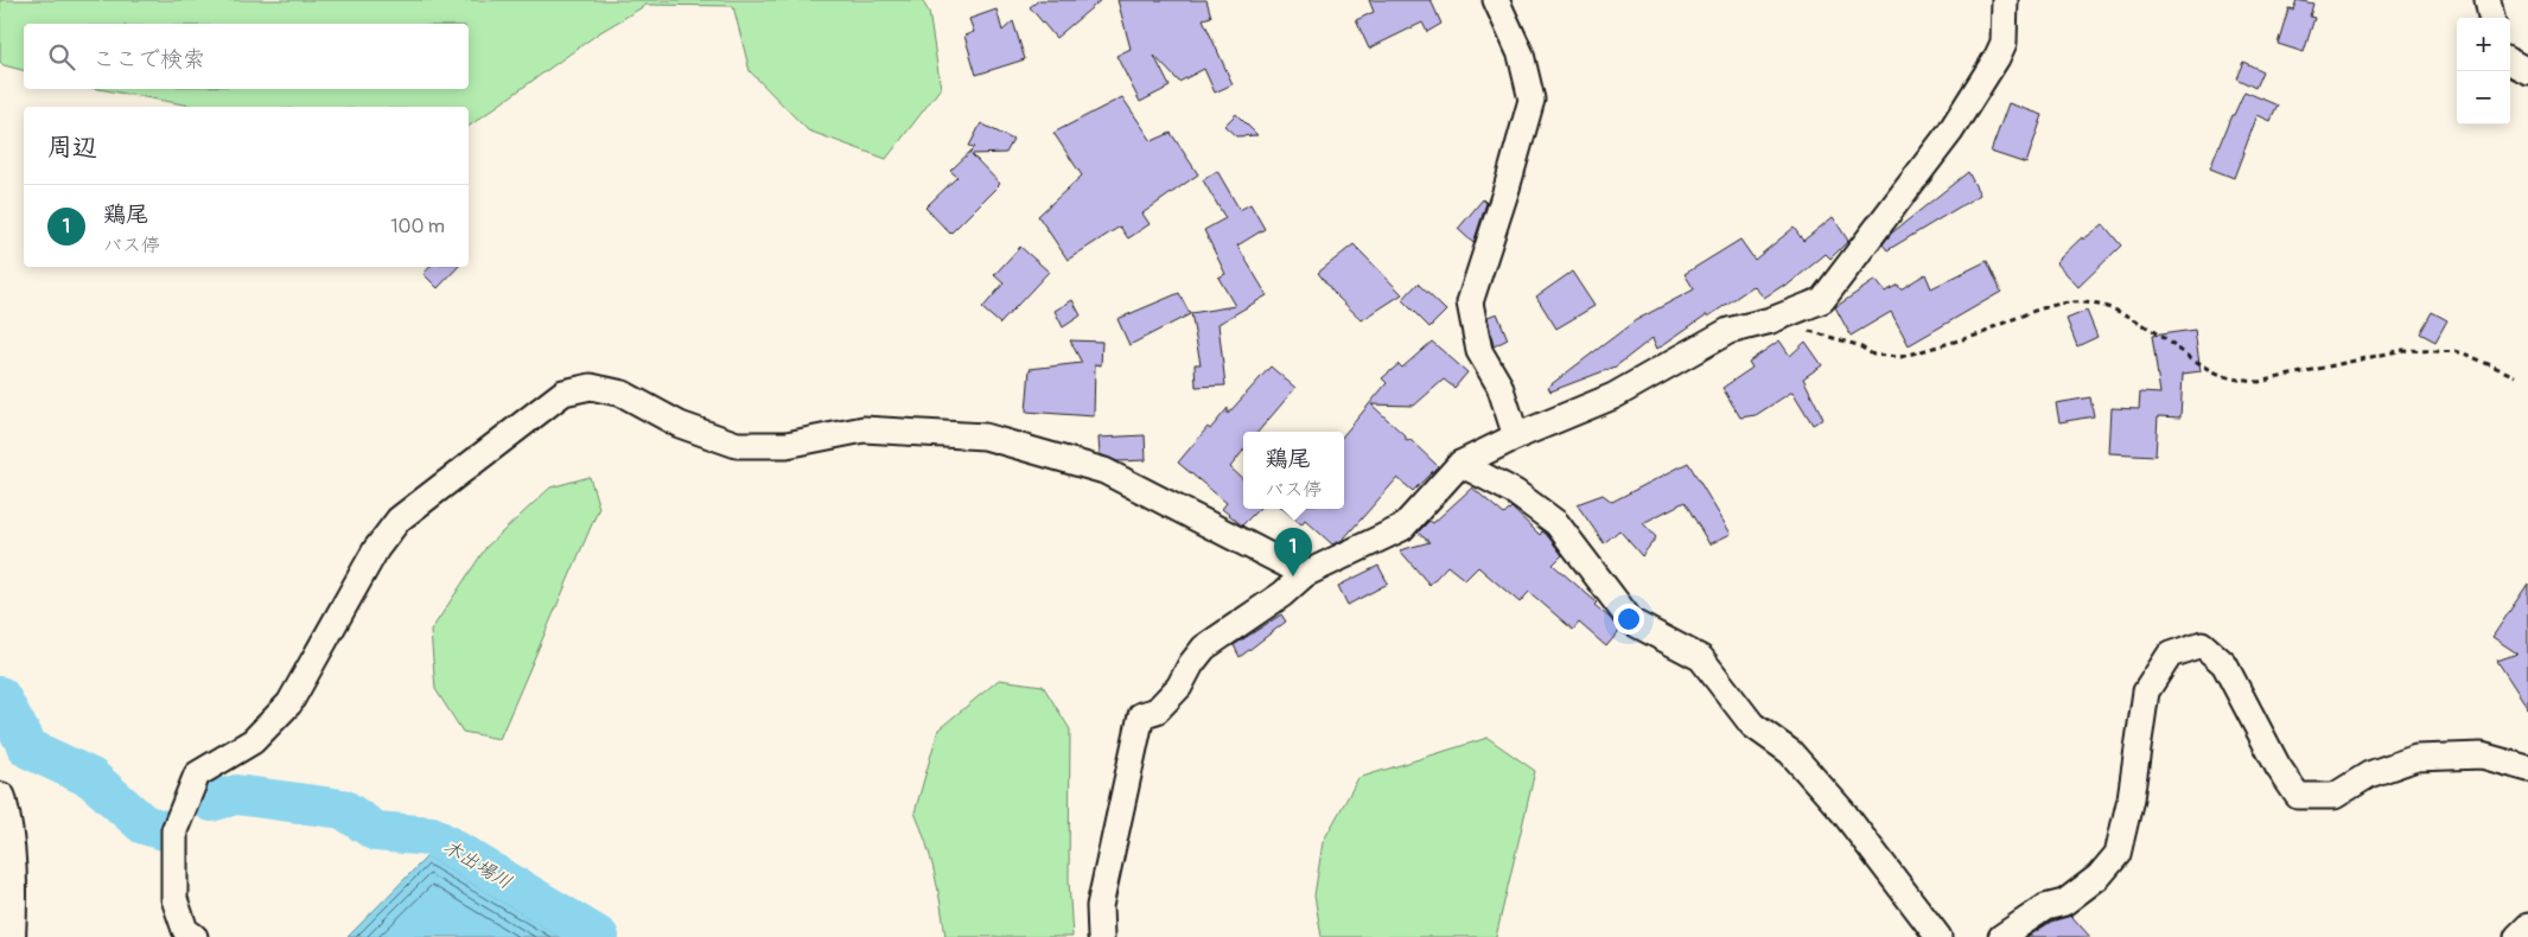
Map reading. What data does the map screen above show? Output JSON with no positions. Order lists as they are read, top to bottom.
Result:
{
  "water": ["木出場川"],
  "page": {
    "map_buttons": ["+", "−"],
    "search": "ここで検索",
    "heading": "周辺",
    "list": [
      {
        "mark": "1",
        "name": "鶏尾",
        "note": "バス停",
        "value": "100 m"
      }
    ],
    "popup": ["鶏尾", "バス停"],
    "pins": "1"
  }
}
